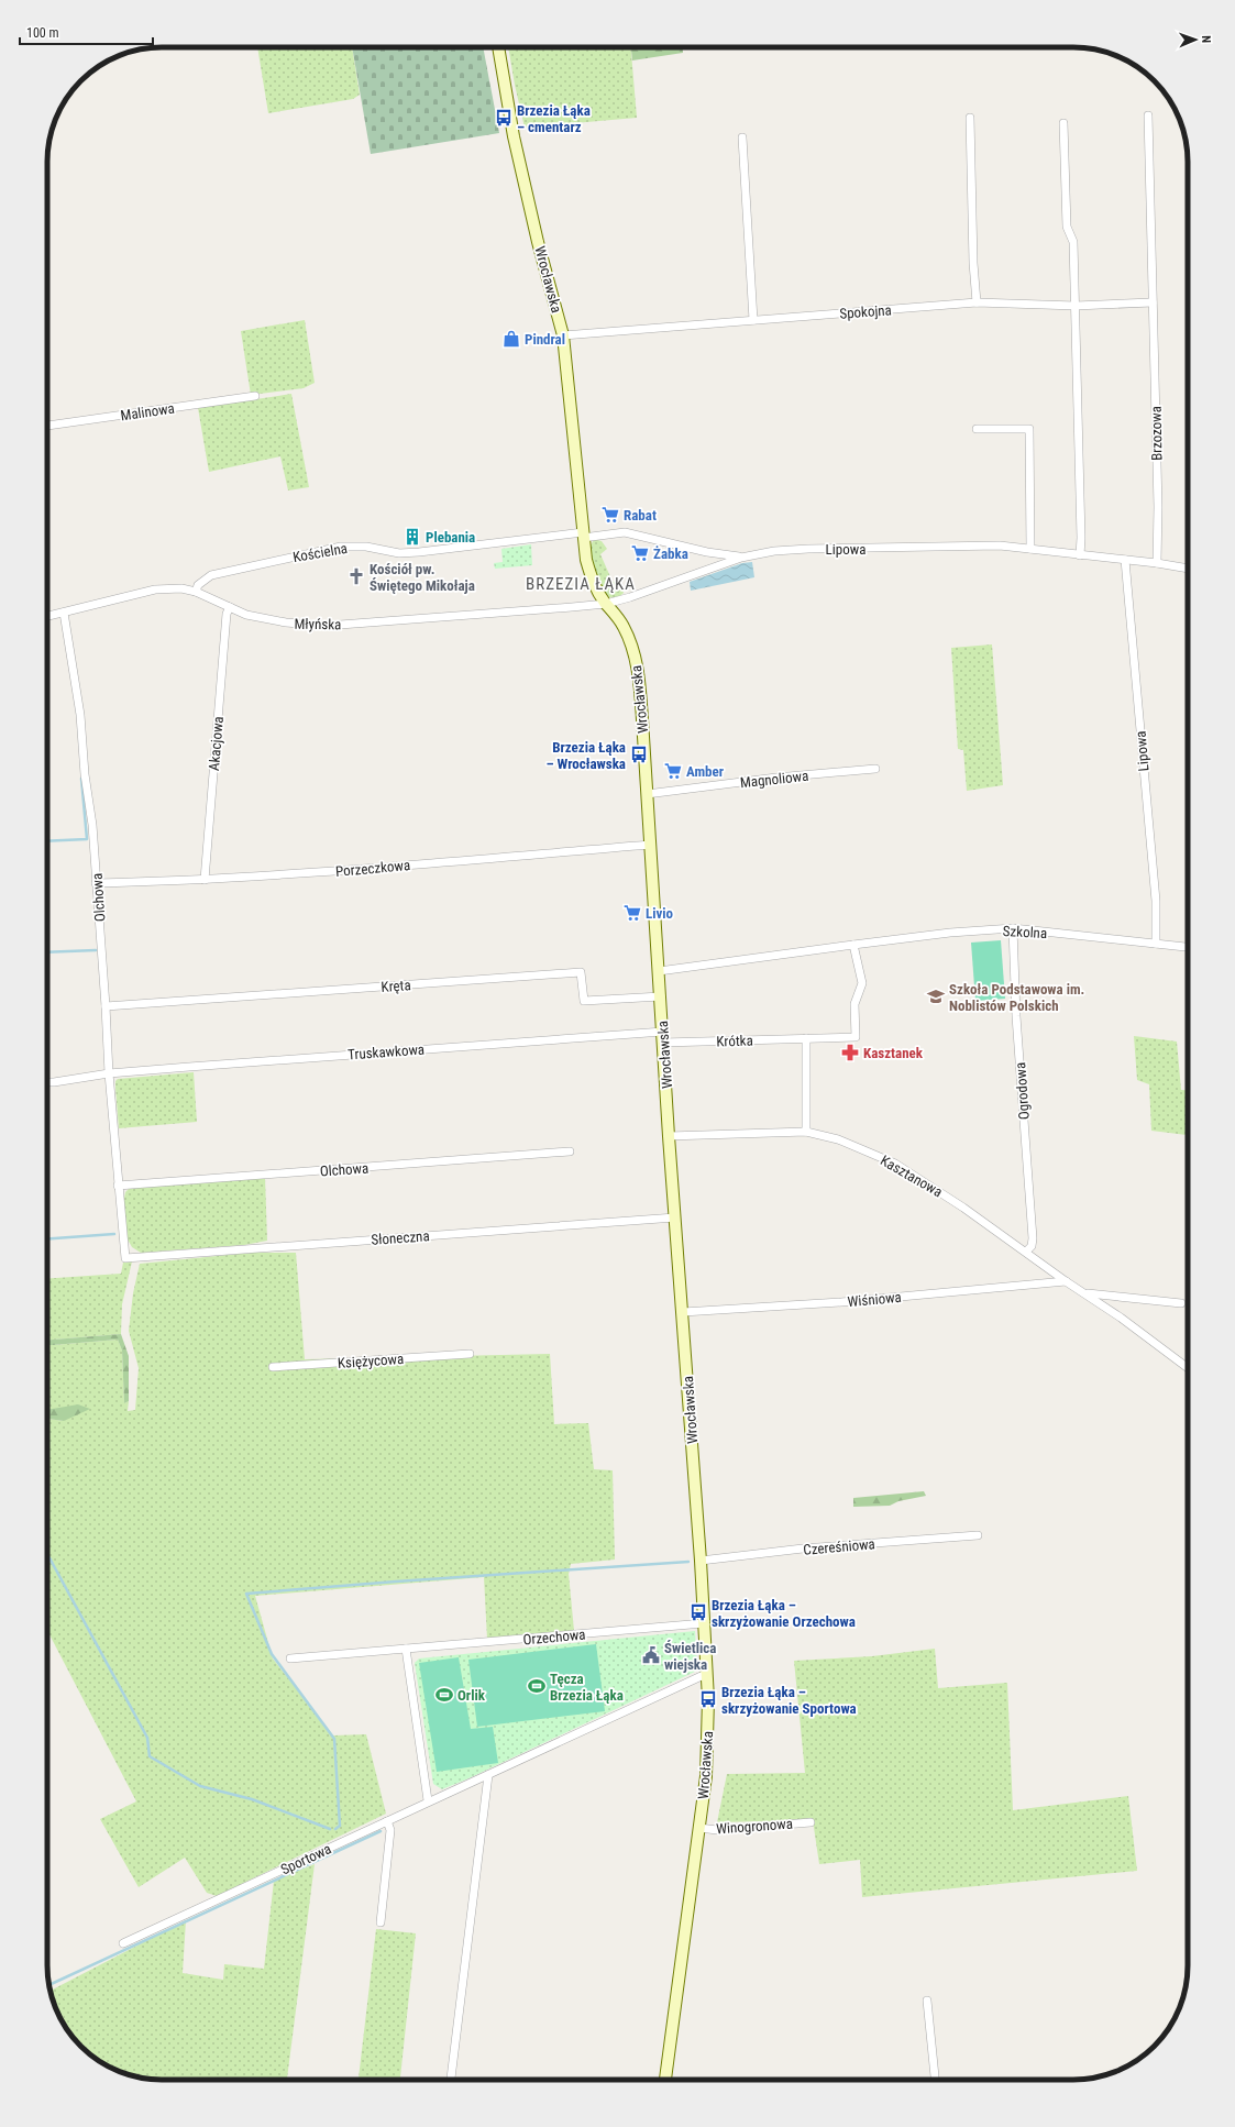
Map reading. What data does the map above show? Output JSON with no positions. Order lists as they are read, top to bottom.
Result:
{
  "streets": {
    "street": [
      "Wrocławska",
      "Spokojna",
      "Malinowa",
      "Brzozowa",
      "Lipowa",
      "Kościelna",
      "Młyńska",
      "Akacjowa",
      "Magnoliowa",
      "Porzeczkowa",
      "Olchowa",
      "Szkolna",
      "Kręta",
      "Krótka",
      "Truskawkowa",
      "Ogrodowa",
      "Kasztanowa",
      "Słoneczna",
      "Wiśniowa",
      "Księżycowa",
      "Czereśniowa",
      "Orzechowa",
      "Winogronowa",
      "Sportowa"
    ]
  },
  "crossings": [
    ["Wrocławska", "Spokojna"],
    ["Wrocławska", "Lipowa"],
    ["Wrocławska", "Kościelna"],
    ["Wrocławska", "Młyńska"],
    ["Wrocławska", "Magnoliowa"],
    ["Wrocławska", "Porzeczkowa"],
    ["Wrocławska", "Szkolna"],
    ["Wrocławska", "Kręta"],
    ["Wrocławska", "Krótka"],
    ["Wrocławska", "Truskawkowa"],
    ["Wrocławska", "Kasztanowa"],
    ["Wrocławska", "Słoneczna"],
    ["Wrocławska", "Wiśniowa"],
    ["Wrocławska", "Czereśniowa"],
    ["Wrocławska", "Orzechowa"],
    ["Wrocławska", "Winogronowa"],
    ["Wrocławska", "Sportowa"],
    ["Spokojna", "Brzozowa"],
    ["Brzozowa", "Lipowa"],
    ["Lipowa", "Kościelna"],
    ["Lipowa", "Młyńska"],
    ["Lipowa", "Szkolna"],
    ["Kościelna", "Młyńska"],
    ["Młyńska", "Akacjowa"],
    ["Młyńska", "Olchowa"],
    ["Akacjowa", "Porzeczkowa"],
    ["Porzeczkowa", "Olchowa"],
    ["Olchowa", "Kręta"],
    ["Olchowa", "Truskawkowa"],
    ["Olchowa", "Słoneczna"],
    ["Szkolna", "Krótka"],
    ["Szkolna", "Ogrodowa"],
    ["Ogrodowa", "Kasztanowa"],
    ["Kasztanowa", "Wiśniowa"]
  ],
  "districts": ["BRZEZIA ŁĄKA"],
  "places": {
    "bus stop": [
      "Brzezia Łąka – cmentarz",
      "Brzezia Łąka – Wrocławska",
      "Brzezia Łąka – skrzyżowanie Orzechowa",
      "Brzezia Łąka – skrzyżowanie Sportowa"
    ],
    "shop": ["Pindral"],
    "supermarket": [
      "Rabat",
      "Żabka",
      "Amber",
      "Livio"
    ],
    "building": ["Plebania"],
    "church": ["Kościół pw. Świętego Mikołaja"],
    "school or university": ["Szkoła Podstawowa im. Noblistów Polskich"],
    "pharmacy": ["Kasztanek"],
    "public building": ["Świetlica wiejska"],
    "sports": ["Tęcza Brzezia Łąka", "Orlik"]
  },
  "scale_bar": "100 m",
  "north": "right"
}
